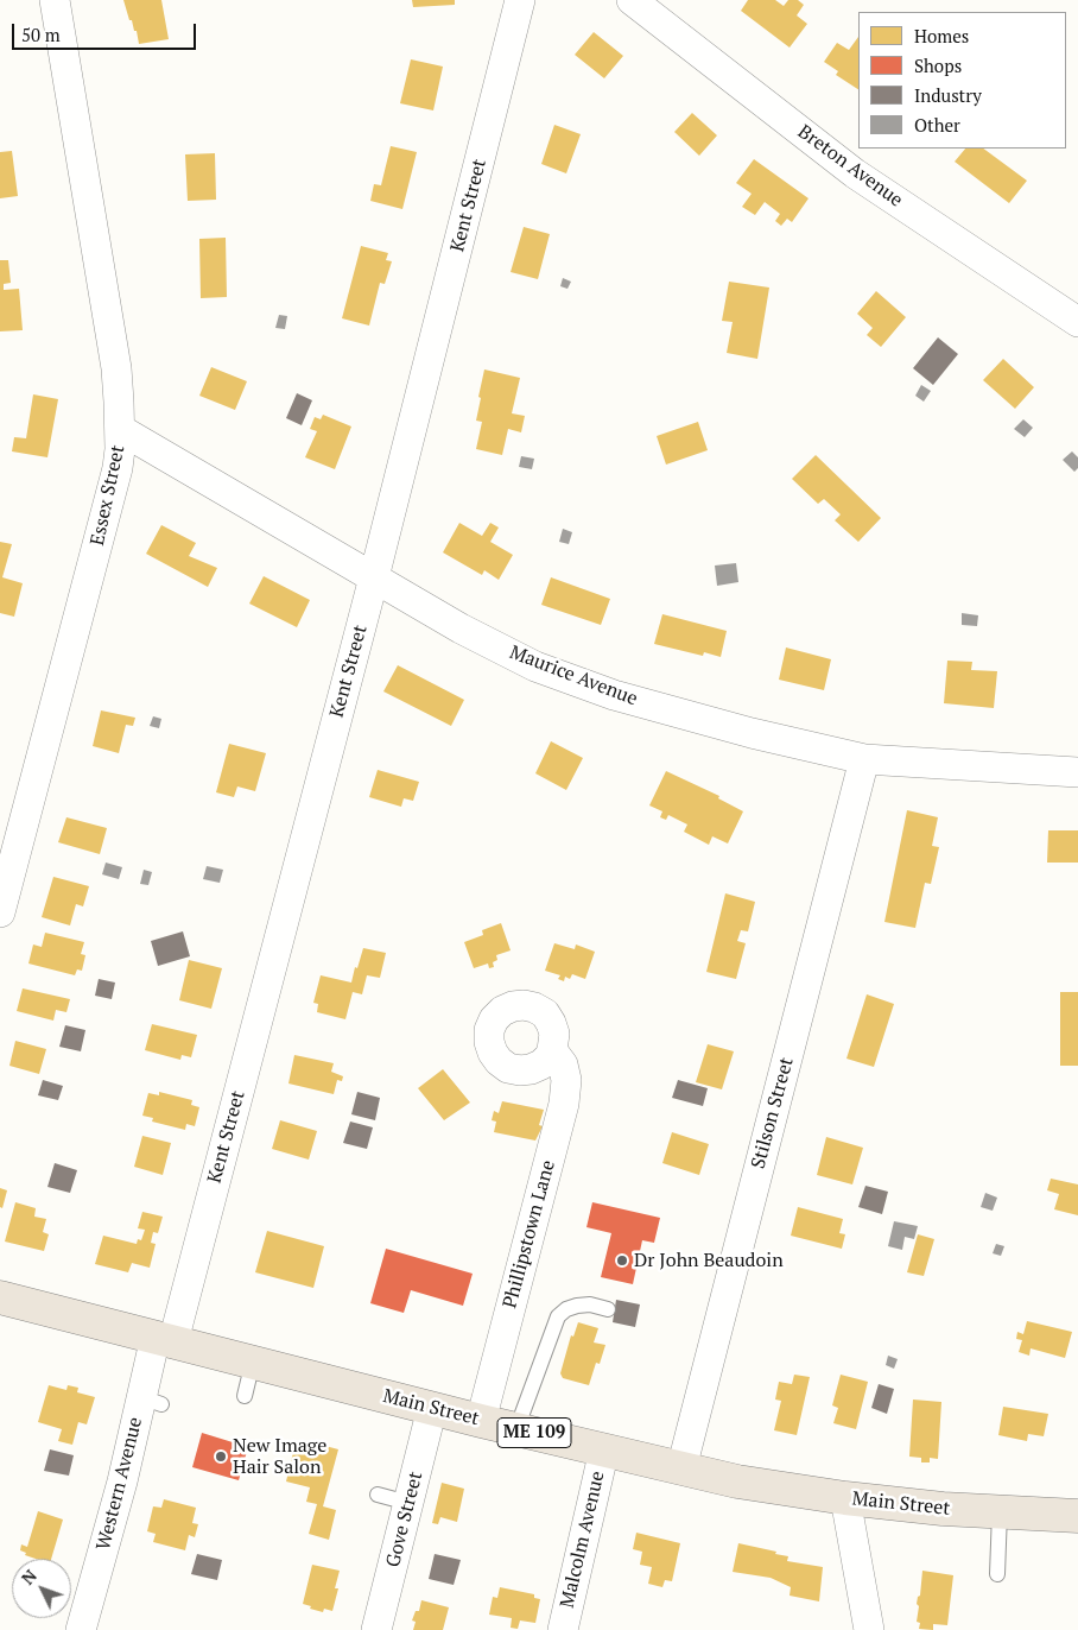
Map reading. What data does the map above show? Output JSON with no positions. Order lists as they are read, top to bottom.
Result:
{
  "streets": {
    "highway": ["Main Street", "ME 109"],
    "street": [
      "Breton Avenue",
      "Kent Street",
      "Essex Street",
      "Maurice Avenue",
      "Stilson Street",
      "Phillipstown Lane",
      "Western Avenue",
      "Gove Street",
      "Malcolm Avenue"
    ]
  },
  "crossings": [
    ["Kent Street", "Maurice Avenue"],
    ["Kent Street", "Main Street"],
    ["Kent Street", "Western Avenue"],
    ["Essex Street", "Maurice Avenue"],
    ["Maurice Avenue", "Stilson Street"],
    ["Stilson Street", "Main Street"],
    ["Phillipstown Lane", "Main Street"],
    ["Main Street", "Western Avenue"],
    ["Main Street", "Gove Street"],
    ["Main Street", "Malcolm Avenue"]
  ],
  "places": ["Dr John Beaudoin", "New Image Hair Salon"],
  "legend": [
    "Homes",
    "Shops",
    "Industry",
    "Other"
  ],
  "scale_bar": "50 m",
  "north": "top left"
}
